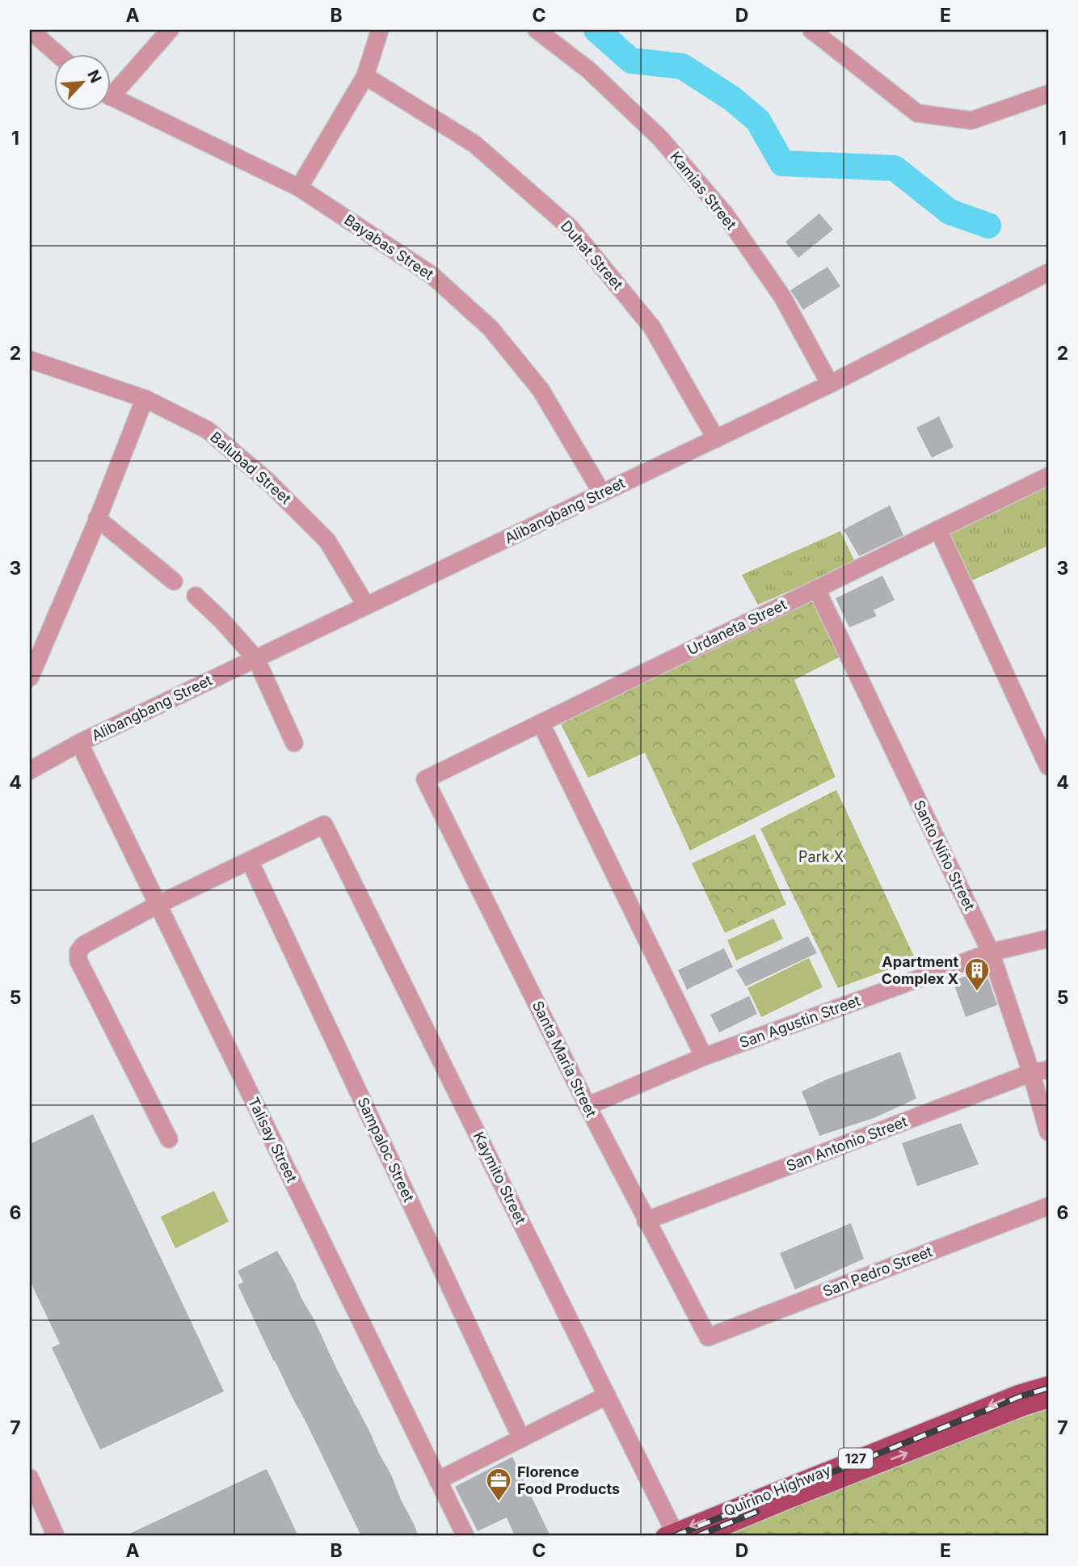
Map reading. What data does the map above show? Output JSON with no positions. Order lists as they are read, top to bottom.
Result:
{
  "streets": {
    "main road": ["127", "Quirino Highway"],
    "street": [
      "Kamias Street",
      "Bayabas Street",
      "Duhat Street",
      "Balubad Street",
      "Alibangbang Street",
      "Urdaneta Street",
      "Santo Niño Street",
      "San Agustin Street",
      "Santa Maria Street",
      "Talisay Street",
      "San Antonio Street",
      "Sampaloc Street",
      "Kaymito Street",
      "San Pedro Street"
    ]
  },
  "crossings": [
    ["Kamias Street", "Alibangbang Street"],
    ["Bayabas Street", "Alibangbang Street"],
    ["Duhat Street", "Alibangbang Street"],
    ["Balubad Street", "Alibangbang Street"],
    ["Alibangbang Street", "Talisay Street"],
    ["Urdaneta Street", "Santo Niño Street"],
    ["Urdaneta Street", "Santa Maria Street"],
    ["Santo Niño Street", "San Agustin Street"],
    ["Santo Niño Street", "San Antonio Street"],
    ["San Agustin Street", "Santa Maria Street"],
    ["Santa Maria Street", "San Antonio Street"],
    ["Santa Maria Street", "San Pedro Street"],
    ["Sampaloc Street", "Kaymito Street"],
    ["Kaymito Street", "Quirino Highway"]
  ],
  "parks": ["Park X"],
  "places": {
    "building": ["Apartment Complex X"],
    "office": ["Florence Food Products"]
  },
  "north": "top right",
  "grid": {
    "columns": [
      "A",
      "B",
      "C",
      "D",
      "E"
    ],
    "rows": [
      "1",
      "2",
      "3",
      "4",
      "5",
      "6",
      "7"
    ]
  }
}
